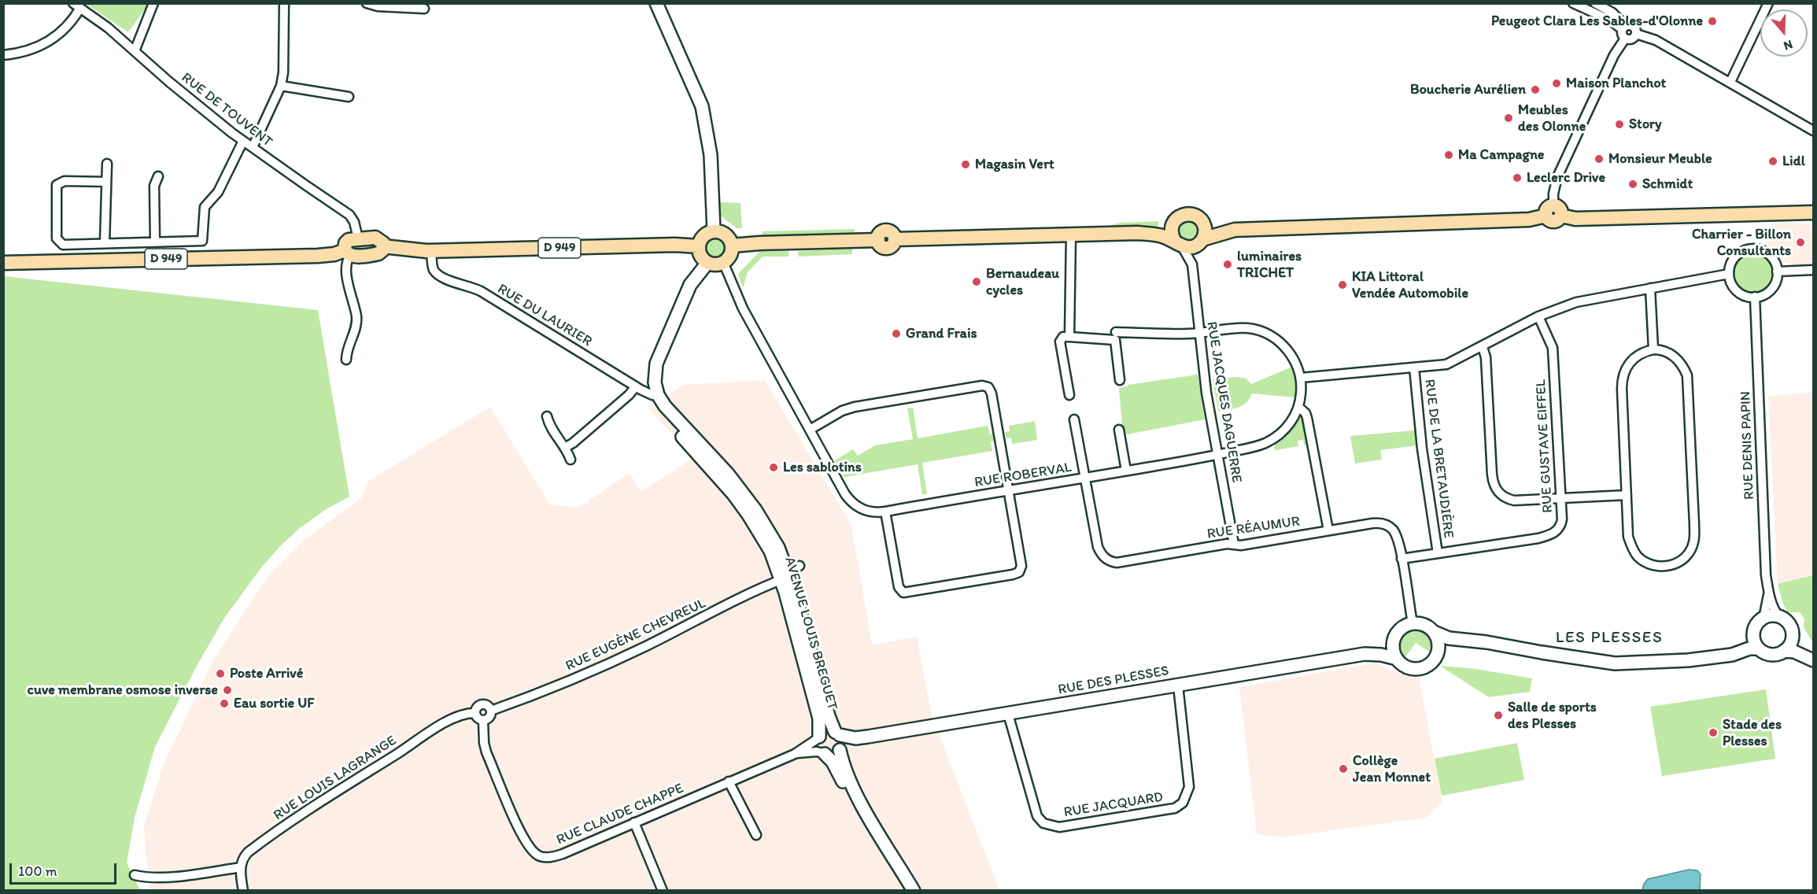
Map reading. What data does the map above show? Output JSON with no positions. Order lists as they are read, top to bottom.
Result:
{
  "streets": {
    "main road": ["D 949"],
    "street": [
      "RUE DE TOUVENT",
      "RUE DU LAURIER",
      "RUE JACQUES DAGUERRE",
      "RUE DENIS PAPIN",
      "RUE GUSTAVE EIFFEL",
      "RUE DE LA BRETAUDIÈRE",
      "RUE ROBERVAL",
      "RUE RÉAUMUR",
      "AVENUE LOUIS BREGUET",
      "RUE EUGÈNE CHEVREUL",
      "RUE DES PLESSES",
      "RUE LOUIS LAGRANGE",
      "RUE JACQUARD",
      "RUE CLAUDE CHAPPE"
    ]
  },
  "crossings": [
    ["D 949", "RUE DU LAURIER"],
    ["D 949", "RUE ROBERVAL"],
    ["RUE DU LAURIER", "AVENUE LOUIS BREGUET"],
    ["RUE JACQUES DAGUERRE", "RUE ROBERVAL"],
    ["RUE JACQUES DAGUERRE", "RUE RÉAUMUR"],
    ["RUE GUSTAVE EIFFEL", "RUE DE LA BRETAUDIÈRE"],
    ["RUE GUSTAVE EIFFEL", "RUE RÉAUMUR"],
    ["RUE ROBERVAL", "RUE RÉAUMUR"],
    ["RUE RÉAUMUR", "RUE DES PLESSES"],
    ["AVENUE LOUIS BREGUET", "RUE EUGÈNE CHEVREUL"],
    ["AVENUE LOUIS BREGUET", "RUE DES PLESSES"],
    ["AVENUE LOUIS BREGUET", "RUE CLAUDE CHAPPE"],
    ["RUE EUGÈNE CHEVREUL", "RUE LOUIS LAGRANGE"],
    ["RUE EUGÈNE CHEVREUL", "RUE CLAUDE CHAPPE"],
    ["RUE DES PLESSES", "RUE JACQUARD"],
    ["RUE DES PLESSES", "RUE CLAUDE CHAPPE"],
    ["RUE LOUIS LAGRANGE", "RUE CLAUDE CHAPPE"]
  ],
  "districts": ["LES PLESSES"],
  "places": [
    "Peugeot Clara Les Sables-d'Olonne",
    "Maison Planchot",
    "Boucherie Aurélien",
    "Meubles des Olonne",
    "Story",
    "Ma Campagne",
    "Monsieur Meuble",
    "Lidl",
    "Magasin Vert",
    "Leclerc Drive",
    "Schmidt",
    "Charrier - Billon Consultants",
    "luminaires TRICHET",
    "Bernaudeau cycles",
    "KIA Littoral Vendée Automobile",
    "Grand Frais",
    "Les sablotins",
    "Poste Arrivé",
    "cuve membrane osmose inverse",
    "Eau sortie UF",
    "Salle de sports des Plesses",
    "Stade des Plesses",
    "Collège Jean Monnet"
  ],
  "scale_bar": "100 m",
  "north": "bottom"
}
